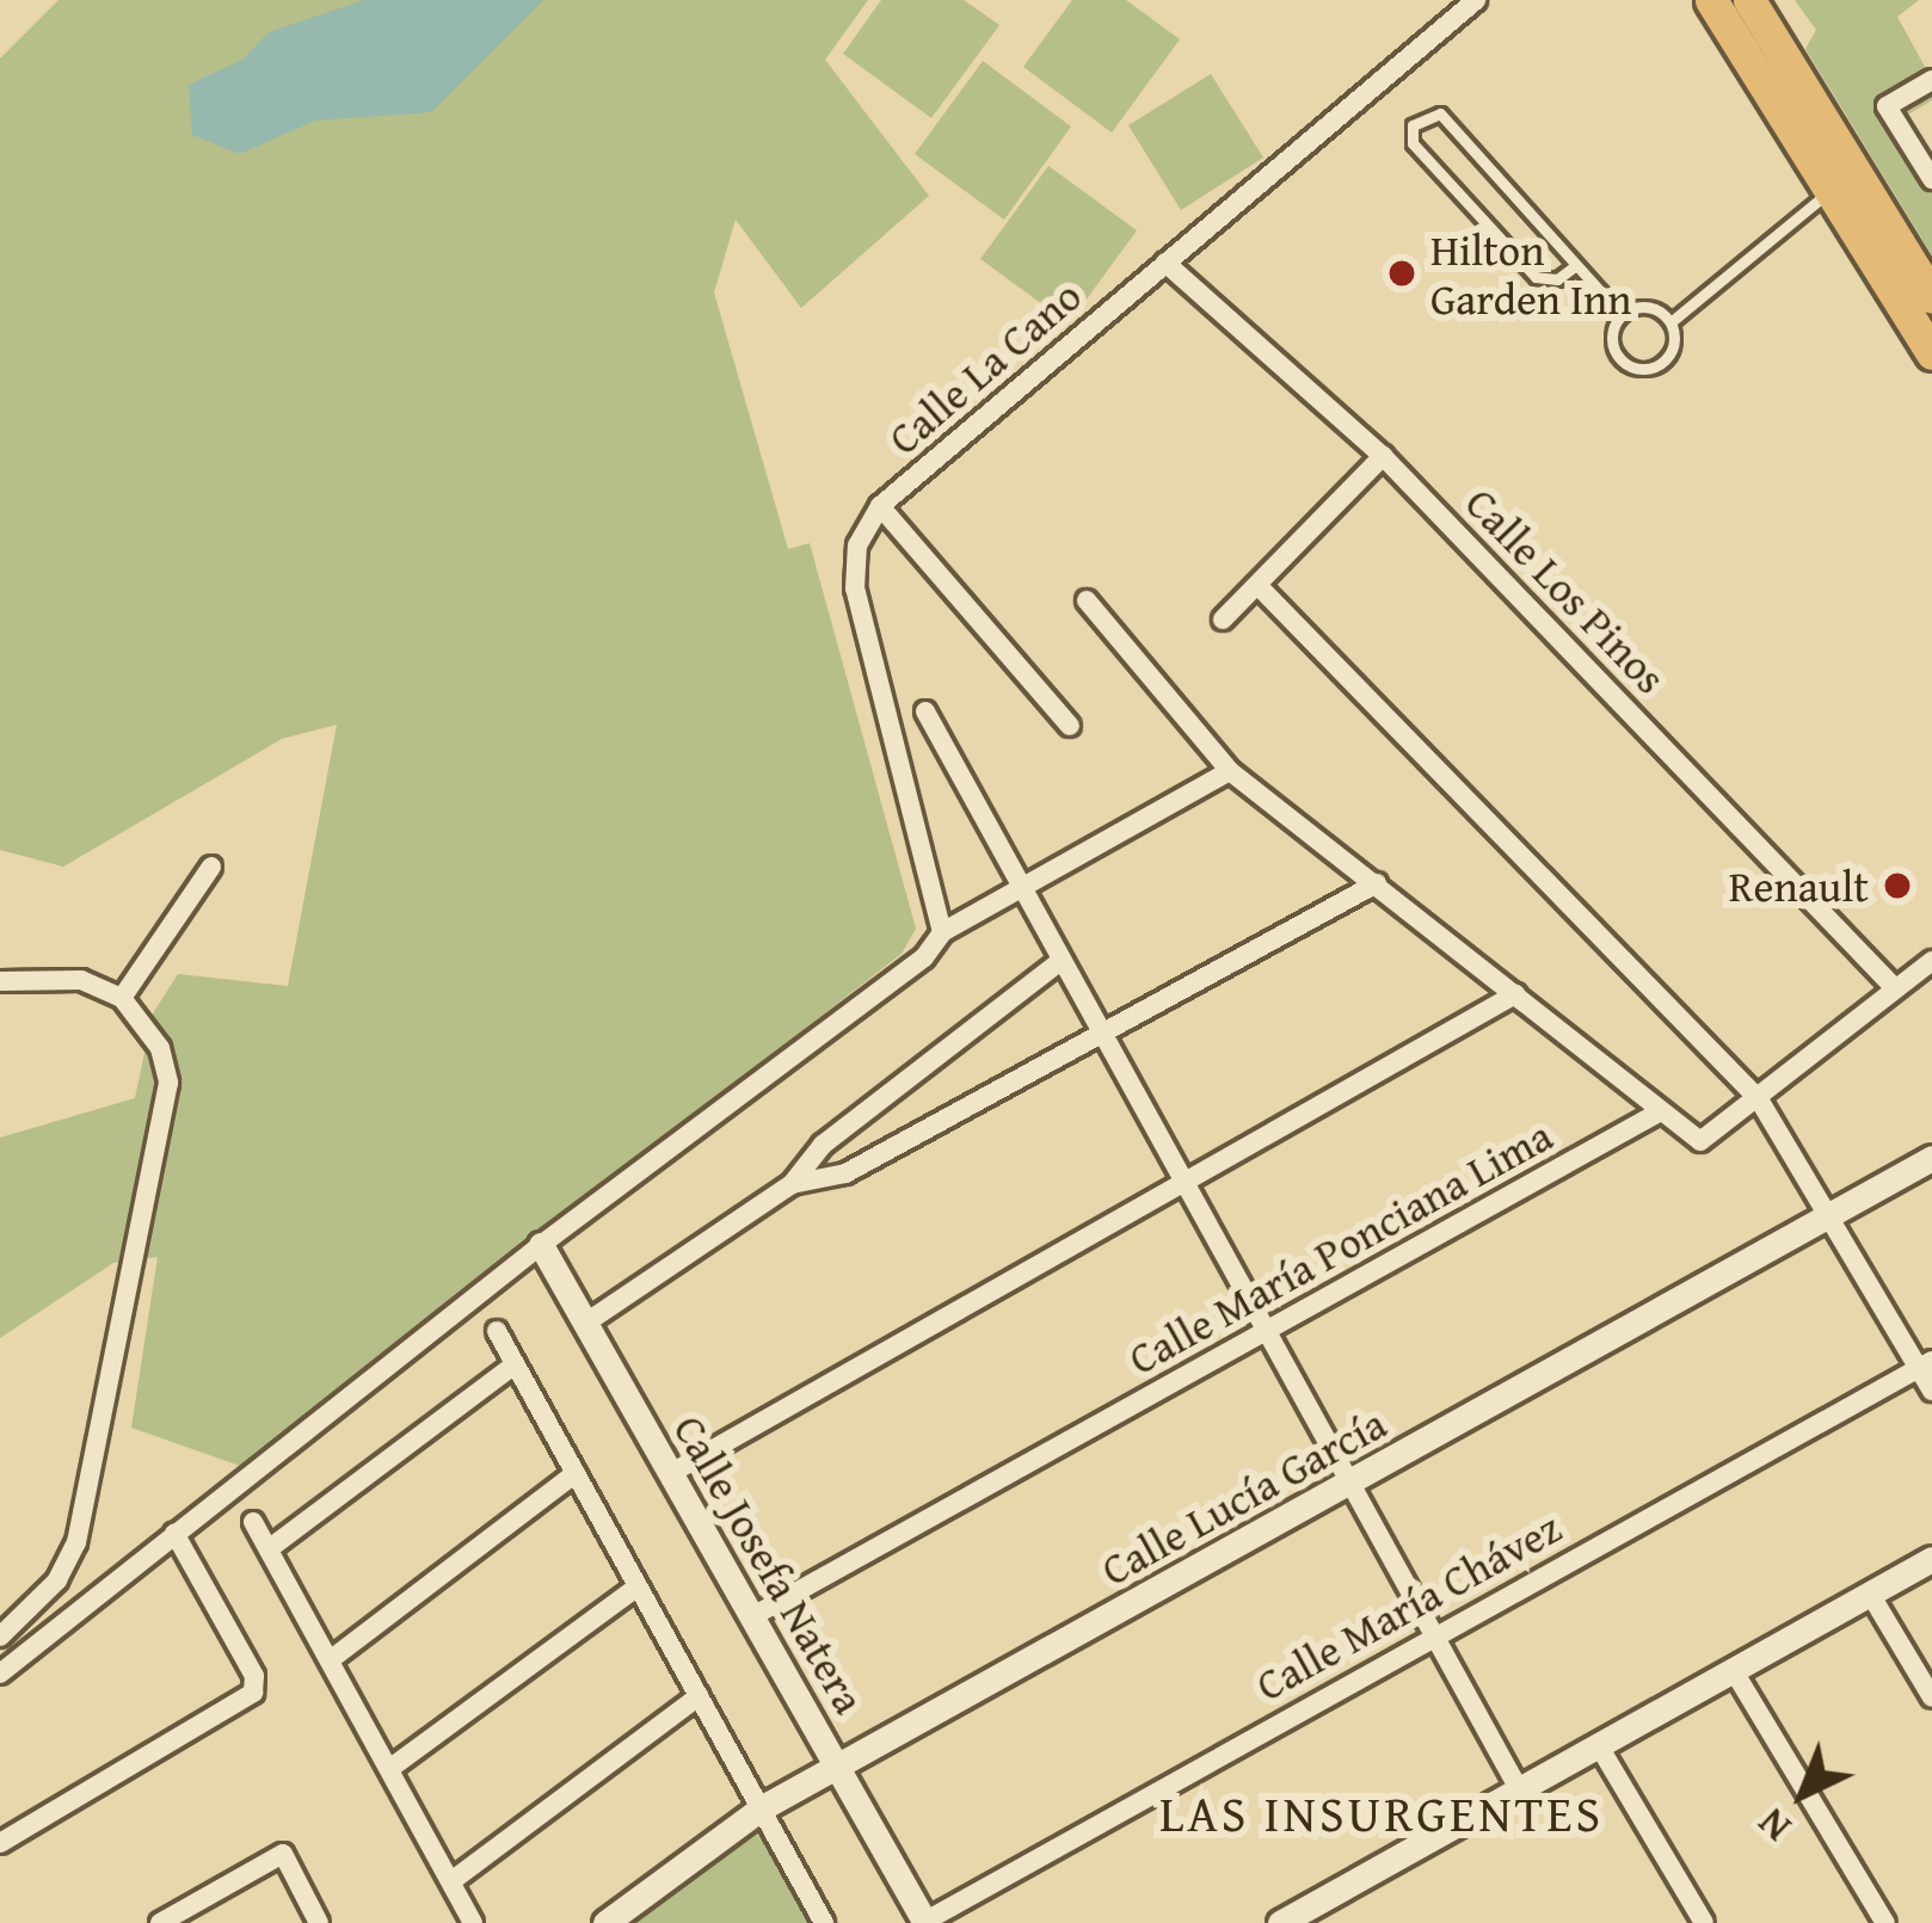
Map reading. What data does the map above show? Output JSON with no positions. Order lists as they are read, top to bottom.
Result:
{
  "streets": {
    "street": [
      "Calle La Cano",
      "Calle Los Pinos",
      "Calle María Ponciana Lima",
      "Calle Lucía García",
      "Calle Josefa Natera",
      "Calle María Chávez"
    ]
  },
  "crossings": [
    ["Calle La Cano", "Calle Los Pinos"],
    ["Calle María Ponciana Lima", "Calle Josefa Natera"],
    ["Calle Lucía García", "Calle Josefa Natera"],
    ["Calle Josefa Natera", "Calle María Chávez"]
  ],
  "districts": ["LAS INSURGENTES"],
  "places": ["Hilton Garden Inn", "Renault"],
  "north": "bottom left"
}
